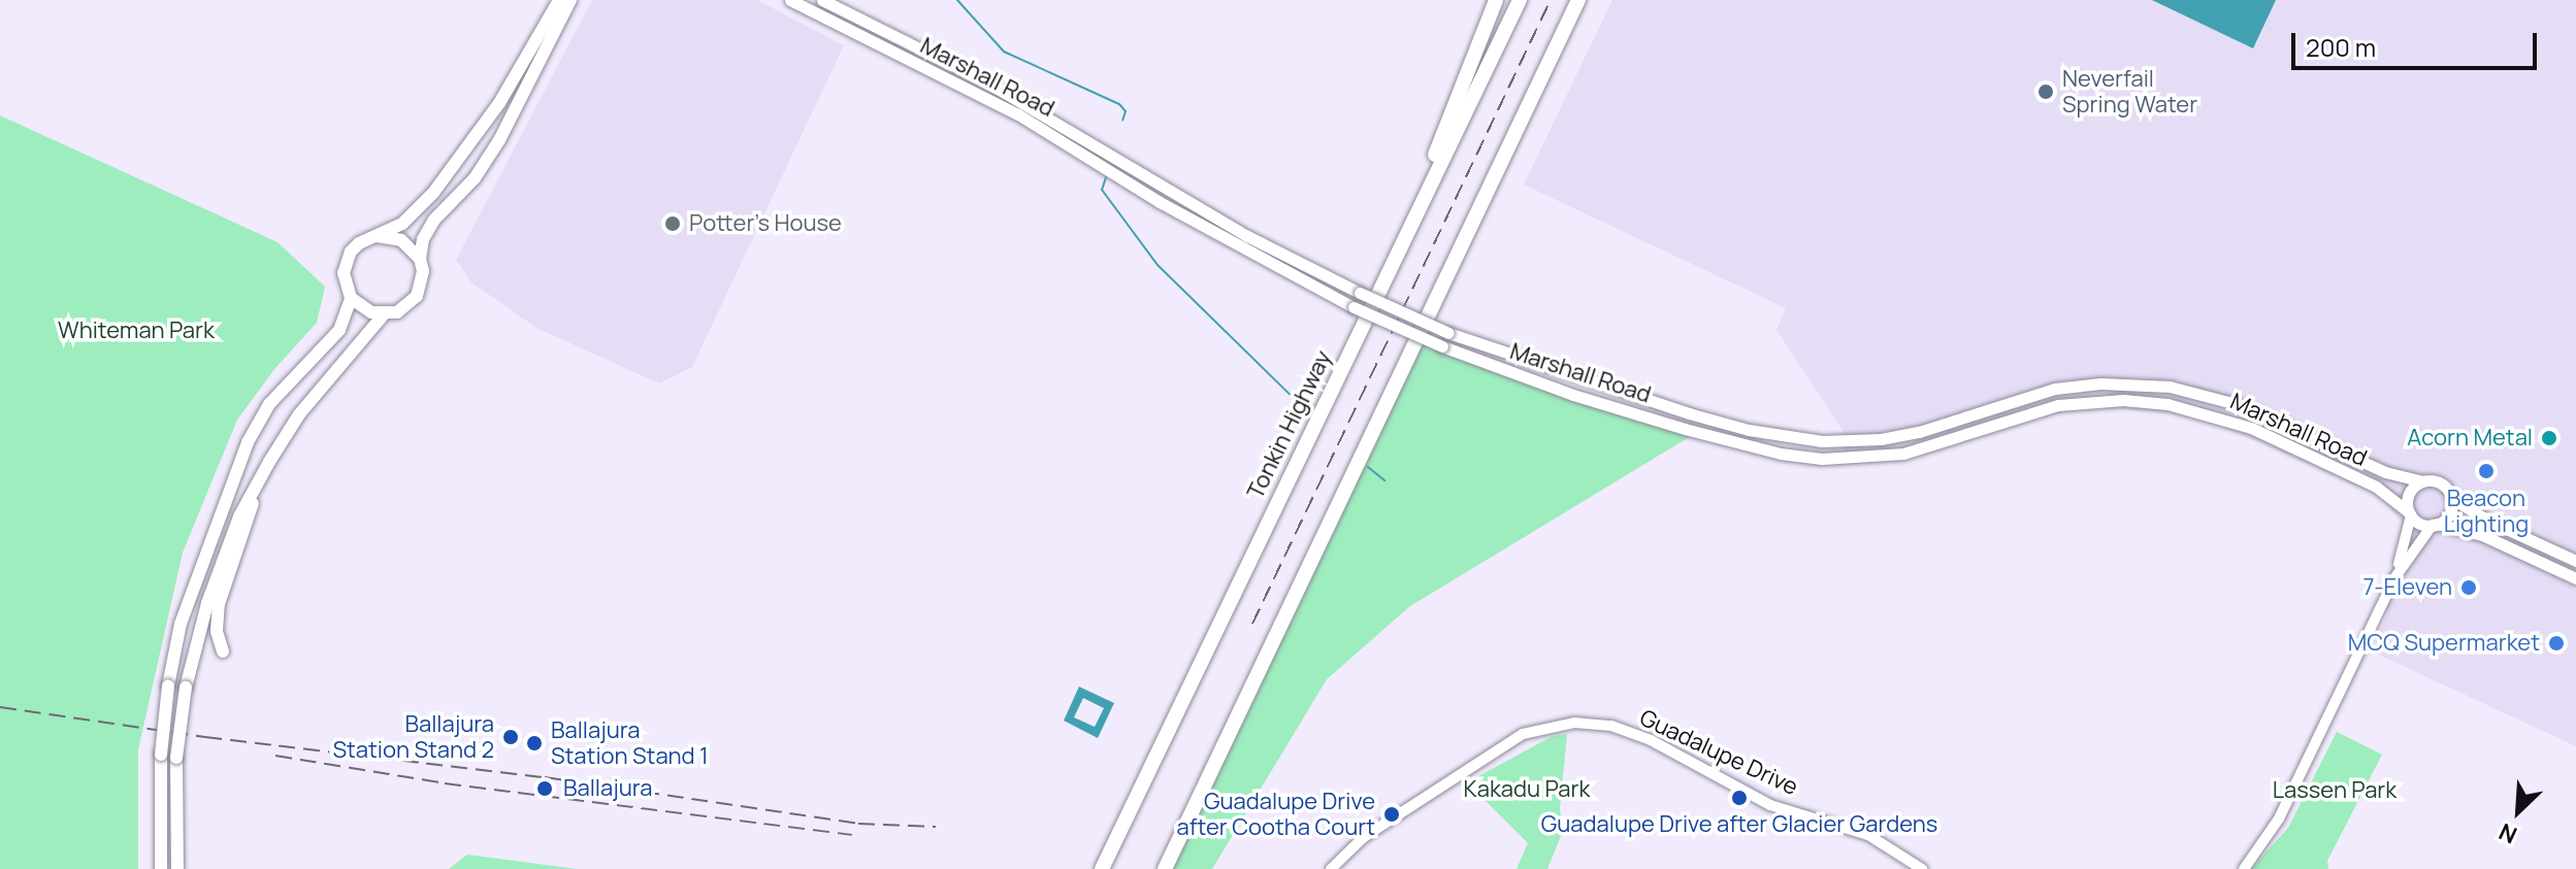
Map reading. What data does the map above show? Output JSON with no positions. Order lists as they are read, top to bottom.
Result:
{
  "streets": {
    "highway": ["Tonkin Highway"],
    "main road": ["Marshall Road"],
    "street": ["Guadalupe Drive"]
  },
  "parks": ["Whiteman Park", "Kakadu Park", "Lassen Park"],
  "places": [
    "Neverfail Spring Water",
    "Potter's House",
    "Acorn Metal",
    "Beacon Lighting",
    "7-Eleven",
    "MCQ Supermarket",
    "Ballajura Station Stand 2",
    "Ballajura Station Stand 1",
    "Ballajura",
    "Guadalupe Drive after Glacier Gardens",
    "Guadalupe Drive after Cootha Court"
  ],
  "scale_bar": "200 m",
  "north": "bottom left"
}
